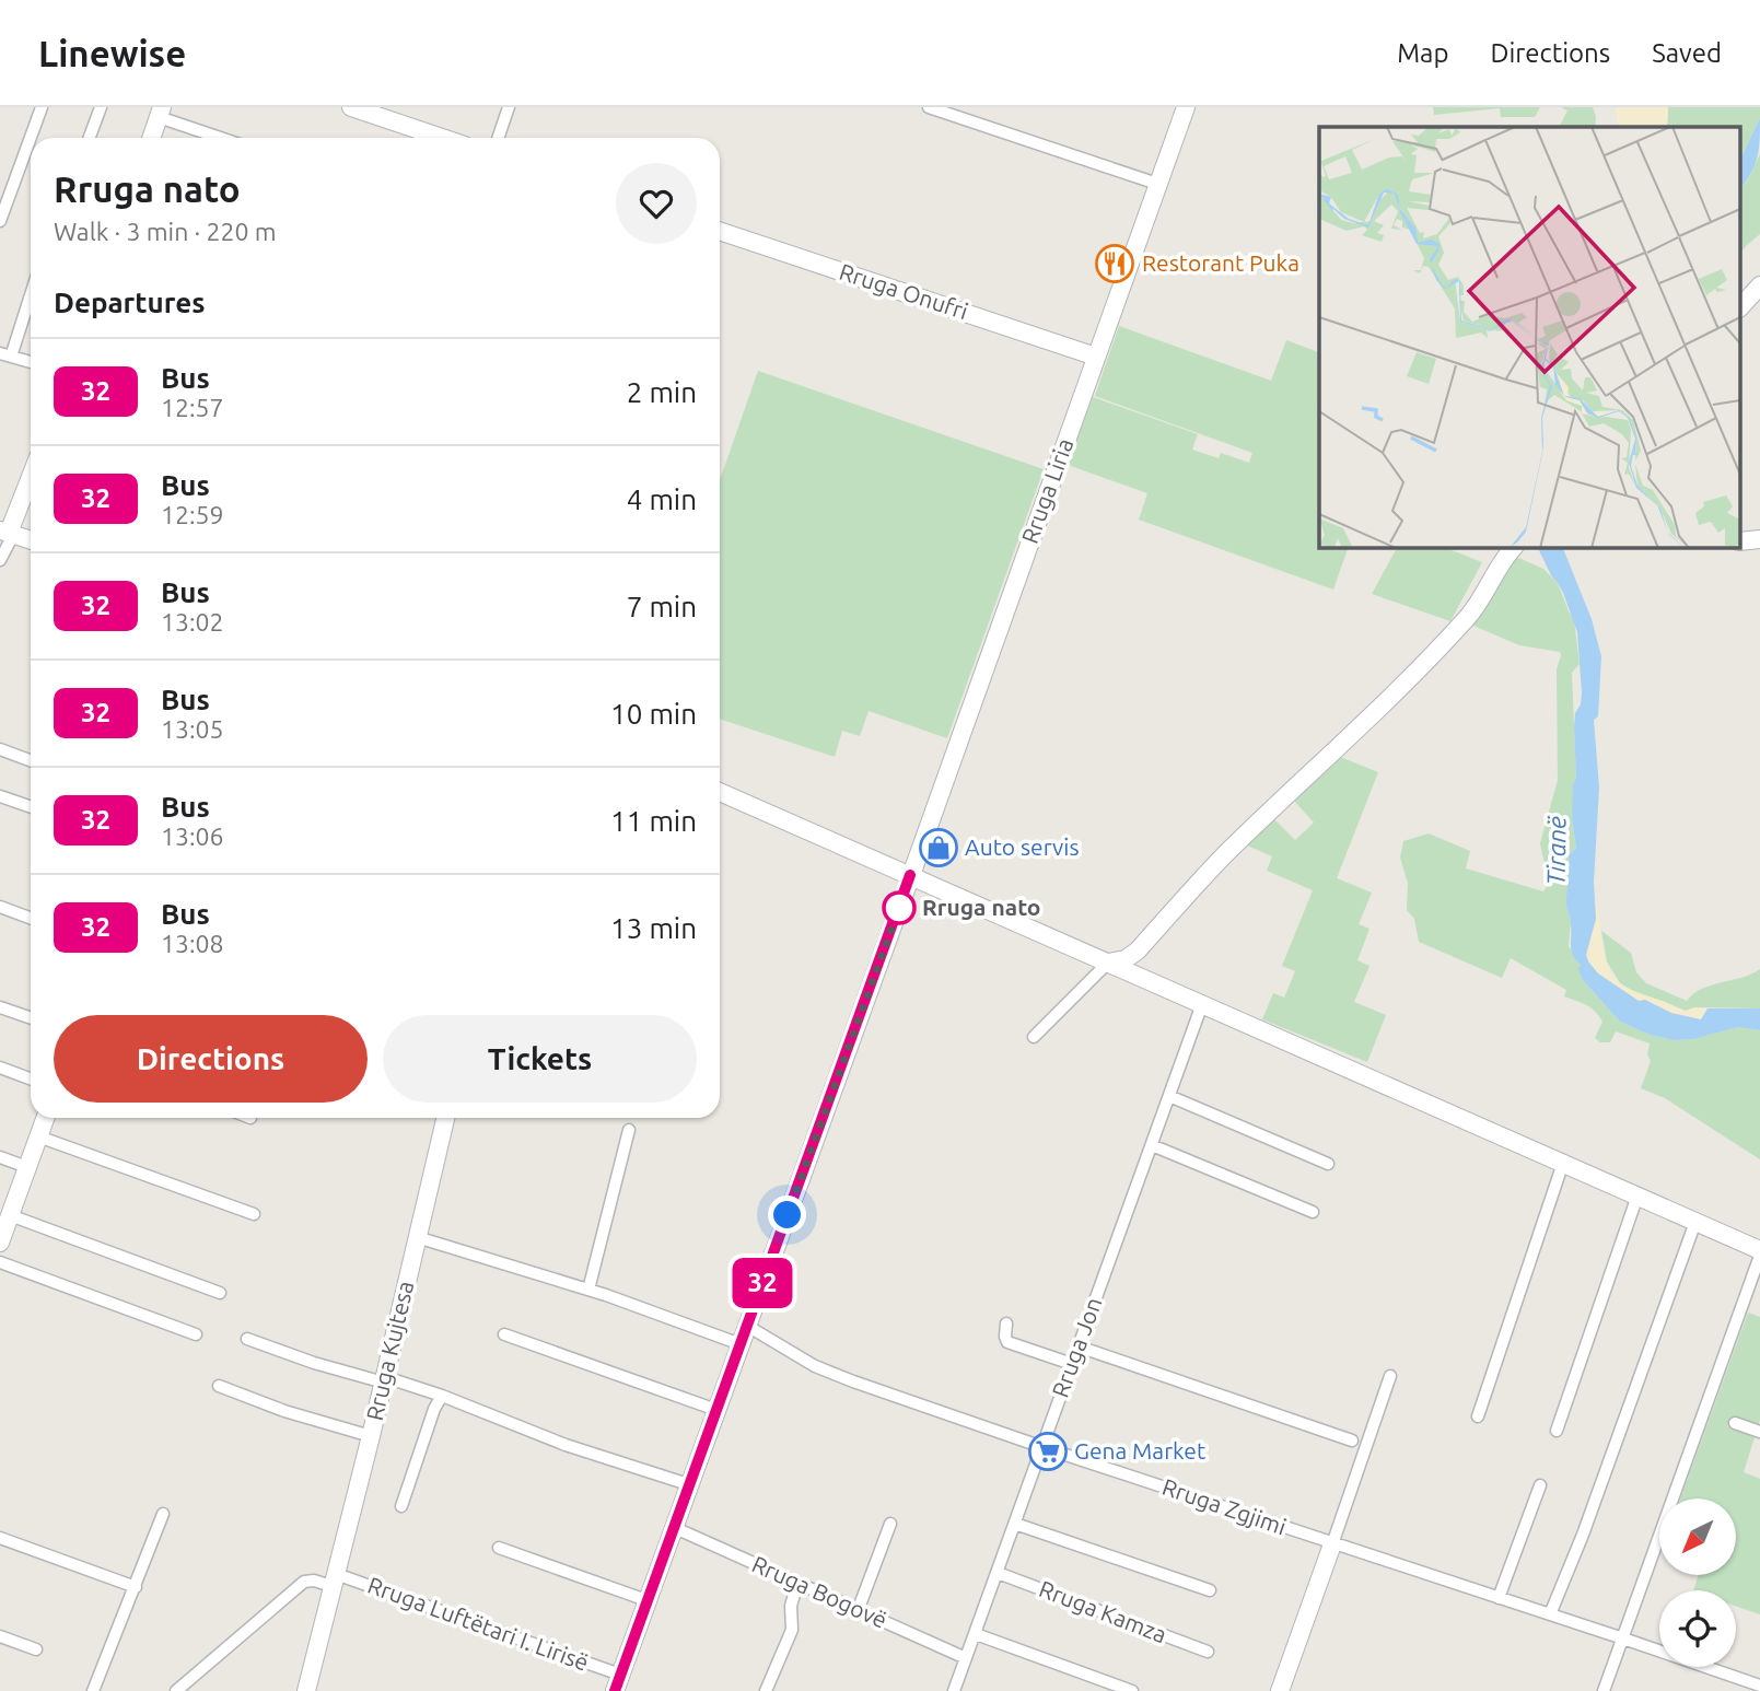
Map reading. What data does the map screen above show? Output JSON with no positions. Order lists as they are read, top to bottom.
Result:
{
  "streets": {
    "main road": ["Rruga Onufri", "Rruga Liria", "Rruga Kujtesa"],
    "street": [
      "Rruga Jon",
      "Rruga Zgjimi",
      "Rruga Bogovë",
      "Rruga Kamza",
      "Rruga Luftëtari I. Lirisë"
    ]
  },
  "crossings": [
    ["Rruga Onufri", "Rruga Liria"],
    ["Rruga Jon", "Rruga Zgjimi"],
    ["Rruga Jon", "Rruga Bogovë"],
    ["Rruga Jon", "Rruga Kamza"]
  ],
  "water": ["Tiranë"],
  "places": {
    "restaurant": ["Restorant Puka"],
    "shop": ["Auto servis"],
    "other": ["Rruga nato"],
    "supermarket": ["Gena Market"]
  },
  "lines": ["bus line 32"],
  "north": "bottom left",
  "page": {
    "header": "Linewise",
    "nav": ["Map", "Directions", "Saved"],
    "on_map": "32",
    "heading": [
      ["Rruga nato", "Walk · 3 min · 220 m"],
      "Departures"
    ],
    "list": [
      {
        "mark": "32",
        "name": "Bus",
        "note": "12:57",
        "value": "2 min"
      },
      {
        "mark": "32",
        "name": "Bus",
        "note": "12:59",
        "value": "4 min"
      },
      {
        "mark": "32",
        "name": "Bus",
        "note": "13:02",
        "value": "7 min"
      },
      {
        "mark": "32",
        "name": "Bus",
        "note": "13:05",
        "value": "10 min"
      },
      {
        "mark": "32",
        "name": "Bus",
        "note": "13:06",
        "value": "11 min"
      },
      {
        "mark": "32",
        "name": "Bus",
        "note": "13:08",
        "value": "13 min"
      }
    ],
    "buttons": ["Directions", "Tickets"]
  }
}
